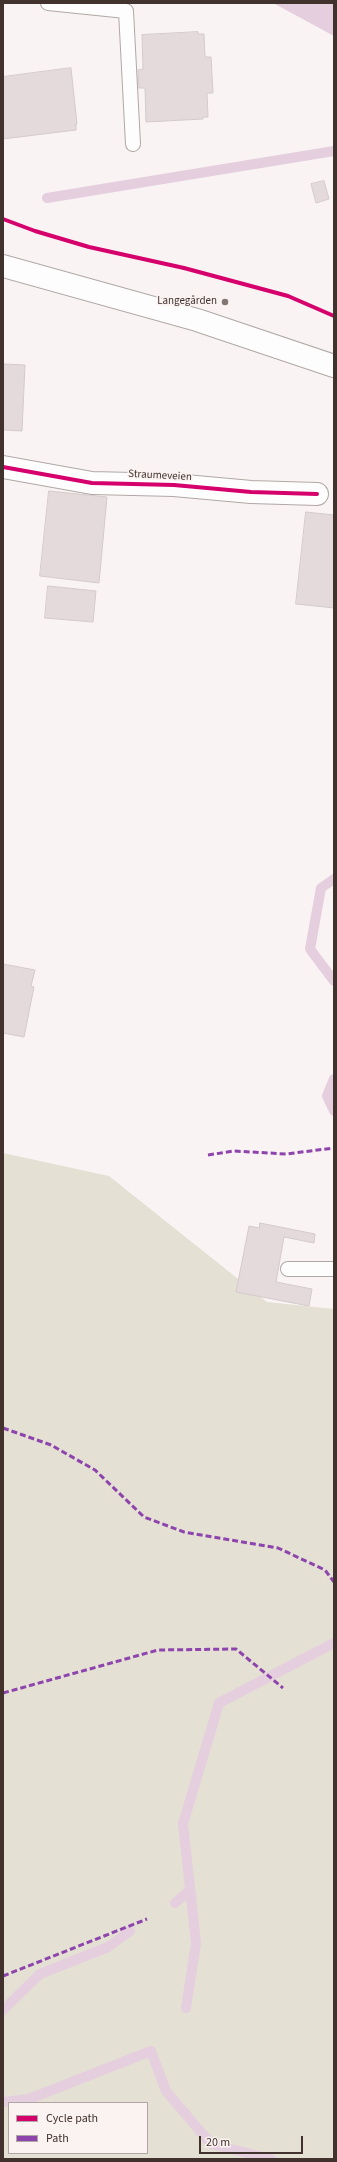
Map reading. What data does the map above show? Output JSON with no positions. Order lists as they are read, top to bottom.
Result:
{
  "streets": {
    "main road": ["Straumeveien"]
  },
  "places": ["Langegården"],
  "legend": ["Cycle path", "Path"],
  "scale_bar": "20 m"
}
